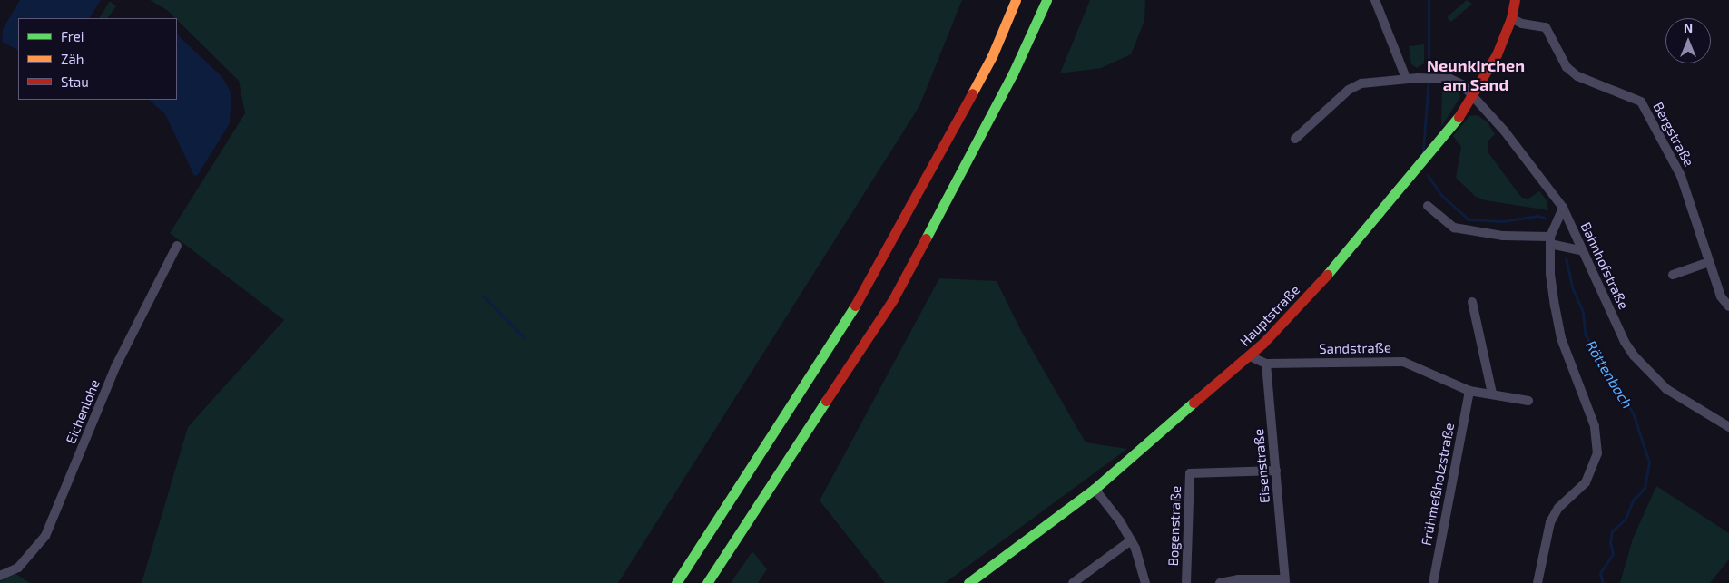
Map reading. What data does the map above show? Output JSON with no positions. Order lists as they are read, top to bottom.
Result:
{
  "streets": {
    "main road": ["Hauptstraße"],
    "street": [
      "Bergstraße",
      "Bahnhofstraße",
      "Sandstraße",
      "Eichenlohe",
      "Eisenstraße",
      "Frühmeßholzstraße",
      "Bogenstraße"
    ]
  },
  "crossings": [
    ["Bergstraße", "Hauptstraße"],
    ["Bahnhofstraße", "Hauptstraße"],
    ["Sandstraße", "Eisenstraße"],
    ["Sandstraße", "Frühmeßholzstraße"],
    ["Eisenstraße", "Bogenstraße"]
  ],
  "districts": ["Neunkirchen am Sand"],
  "water": ["Röttenbach"],
  "legend": ["Frei", "Zäh", "Stau"],
  "north": "top"
}
